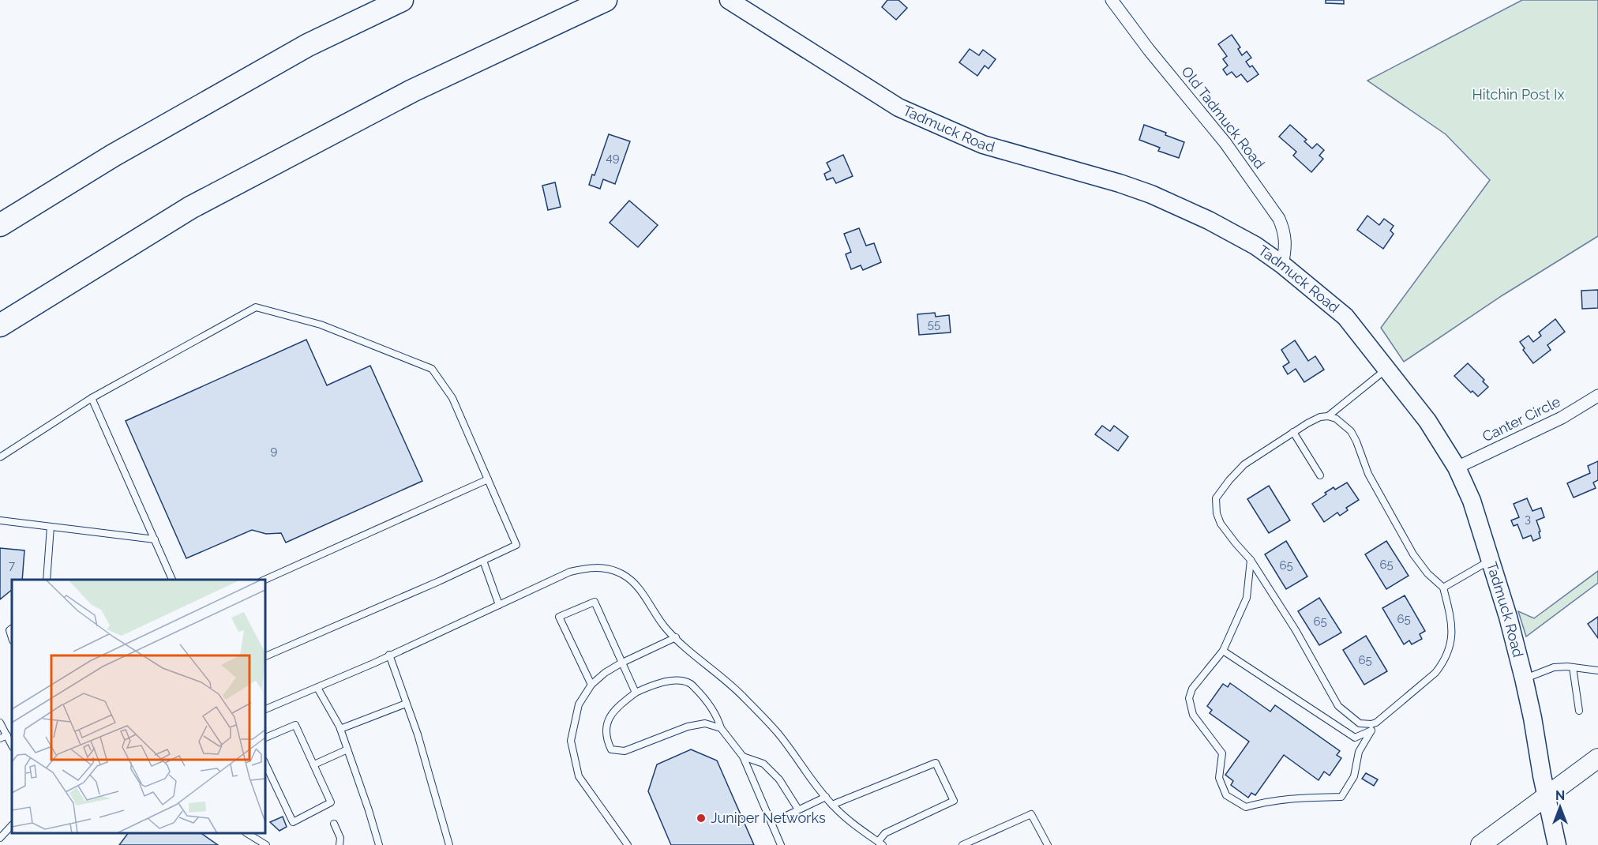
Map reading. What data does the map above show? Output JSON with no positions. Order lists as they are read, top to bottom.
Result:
{
  "streets": {
    "street": ["Old Tadmuck Road", "Tadmuck Road", "Canter Circle"]
  },
  "crossings": [
    ["Old Tadmuck Road", "Tadmuck Road"],
    ["Tadmuck Road", "Canter Circle"]
  ],
  "parks": ["Hitchin Post Ix"],
  "places": ["Juniper Networks"],
  "house_numbers": [
    "49",
    "55",
    "9",
    "3",
    "65",
    "7",
    "65",
    "65",
    "65",
    "65"
  ],
  "north": "top"
}
